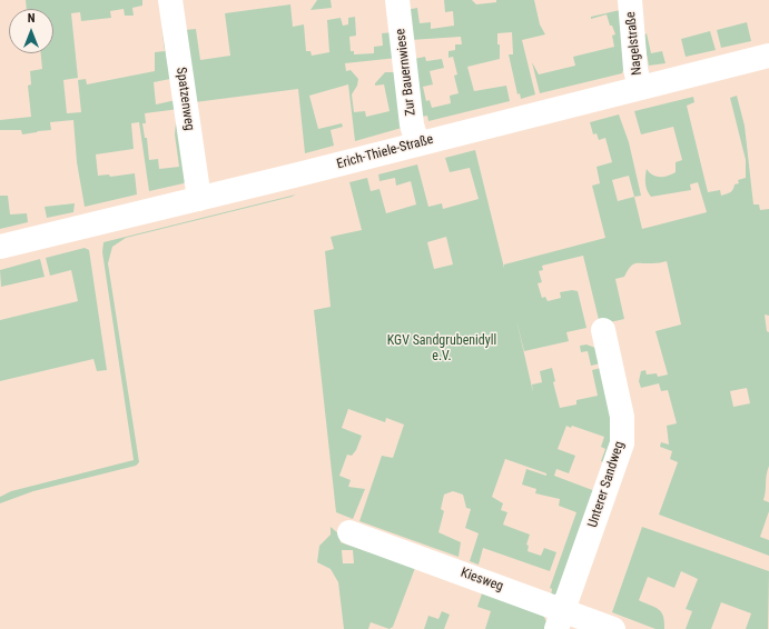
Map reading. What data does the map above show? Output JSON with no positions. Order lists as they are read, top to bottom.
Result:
{
  "streets": {
    "street": [
      "Nagelstraße",
      "Zur Bauernwiese",
      "Spatzenweg",
      "Erich-Thiele-Straße",
      "Unterer Sandweg",
      "Kiesweg"
    ]
  },
  "crossings": [
    ["Nagelstraße", "Erich-Thiele-Straße"],
    ["Zur Bauernwiese", "Erich-Thiele-Straße"],
    ["Spatzenweg", "Erich-Thiele-Straße"],
    ["Unterer Sandweg", "Kiesweg"]
  ],
  "parks": ["KGV Sandgrubenidyll e.V."],
  "north": "top"
}
